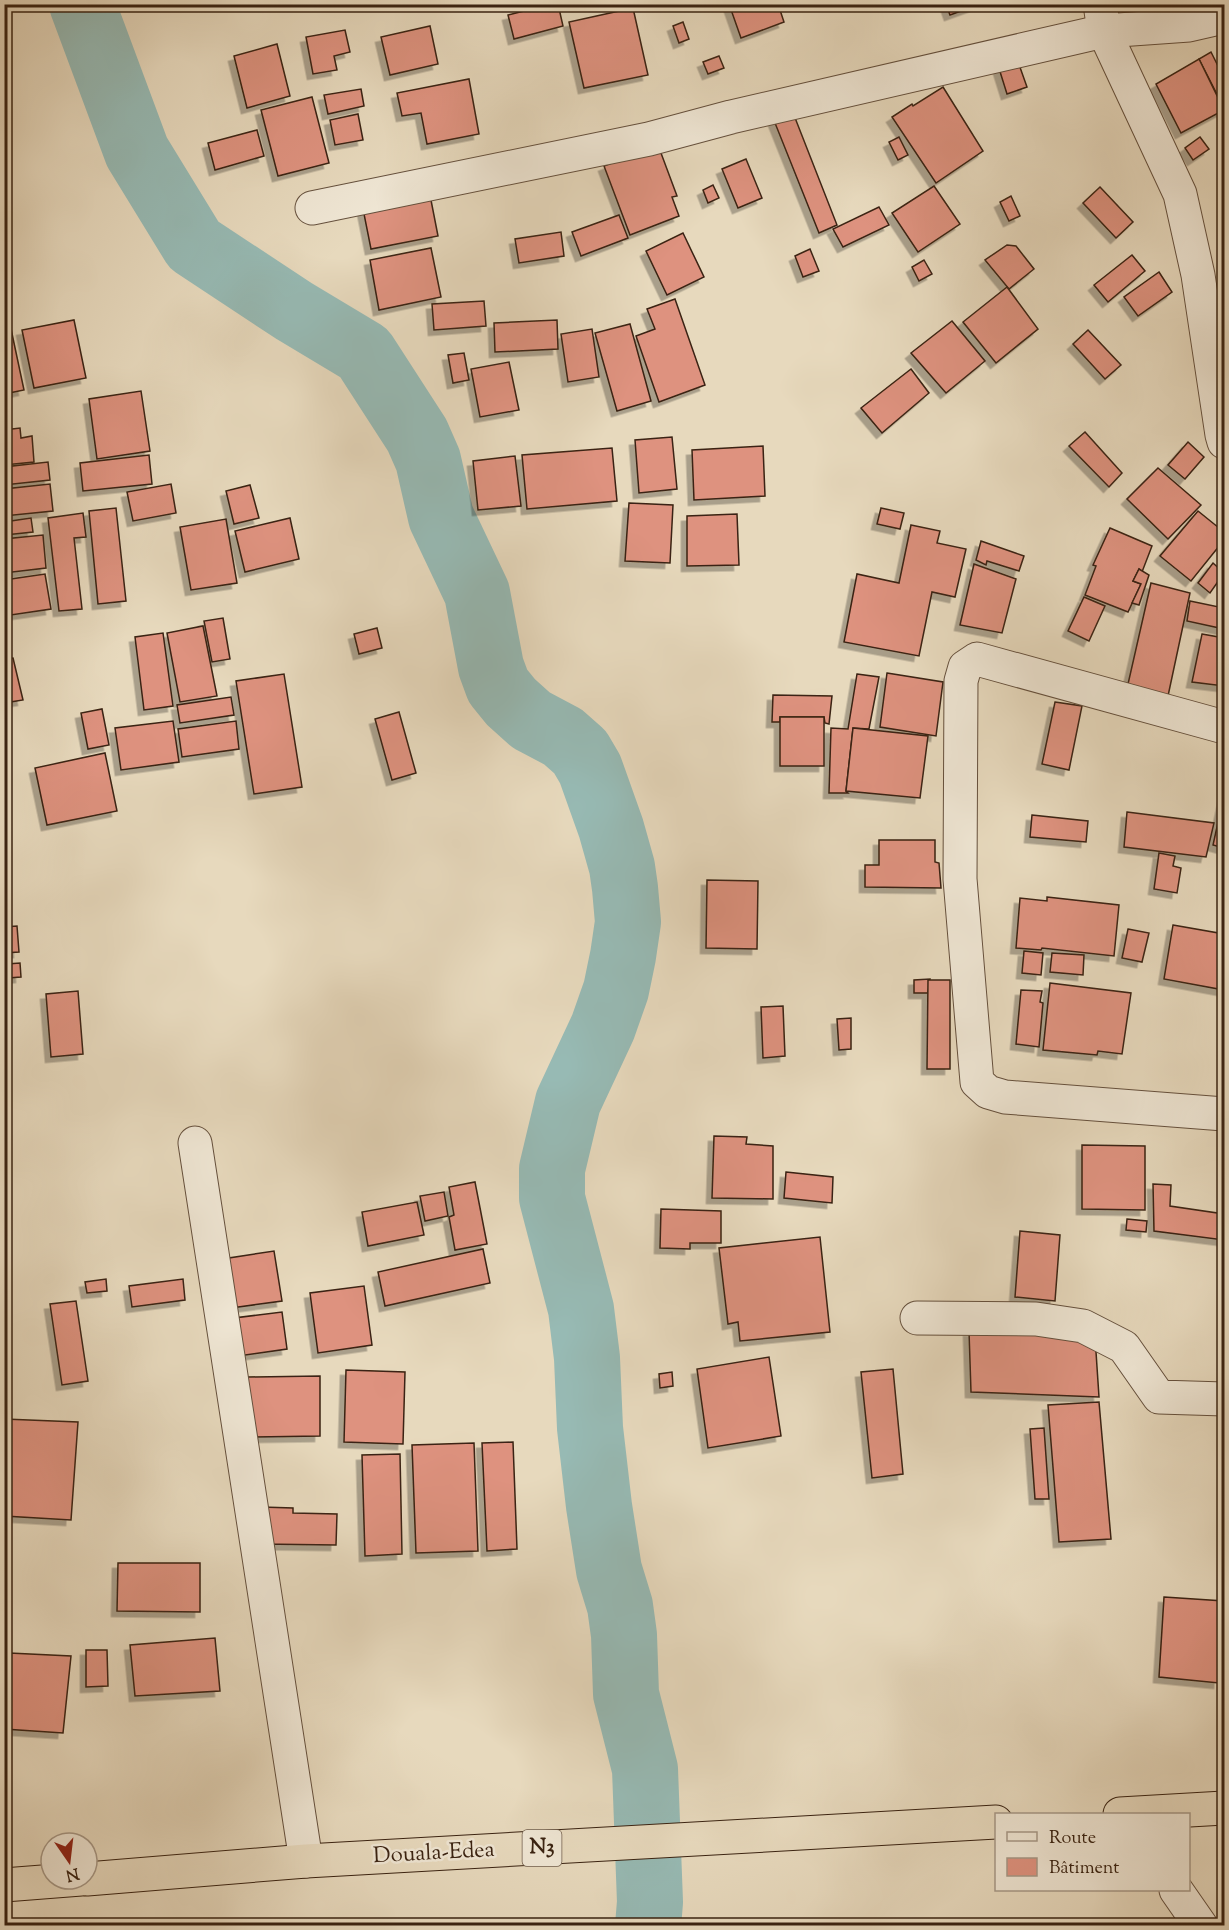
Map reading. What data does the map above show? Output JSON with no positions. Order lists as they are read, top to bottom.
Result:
{
  "streets": {
    "highway": ["N3", "Douala-Edea"]
  },
  "legend": ["Route", "Bâtiment"],
  "north": "bottom"
}
